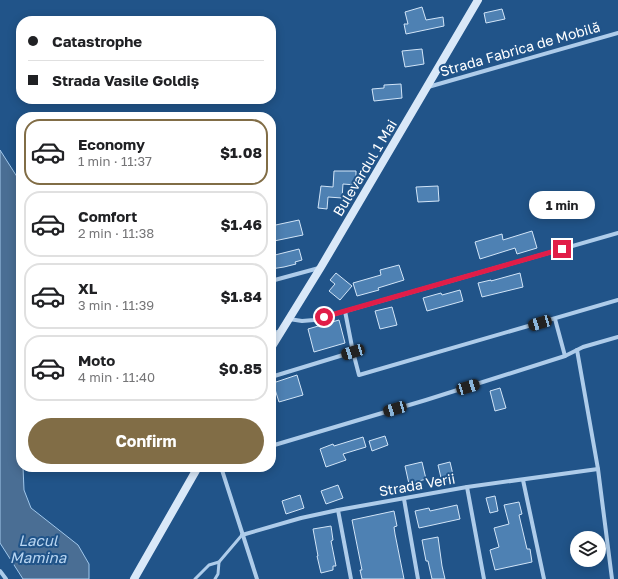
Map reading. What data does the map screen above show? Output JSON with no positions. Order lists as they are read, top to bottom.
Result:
{
  "streets": {
    "main road": ["Bulevardul 1 Mai"],
    "street": ["Strada Fabrica de Mobilă", "Strada Verii"]
  },
  "crossings": [
    ["Strada Fabrica de Mobilă", "Bulevardul 1 Mai"]
  ],
  "water": ["Lacul Mamina"],
  "page": {
    "banner": ["Catastrophe", "Strada Vasile Goldiș"],
    "list": [
      {
        "name": "Economy",
        "note": "1 min · 11:37",
        "value": "$1.08"
      },
      {
        "name": "Comfort",
        "note": "2 min · 11:38",
        "value": "$1.46"
      },
      {
        "name": "XL",
        "note": "3 min · 11:39",
        "value": "$1.84"
      },
      {
        "name": "Moto",
        "note": "4 min · 11:40",
        "value": "$0.85"
      }
    ],
    "bubble": "1 min",
    "buttons": "Confirm"
  }
}
